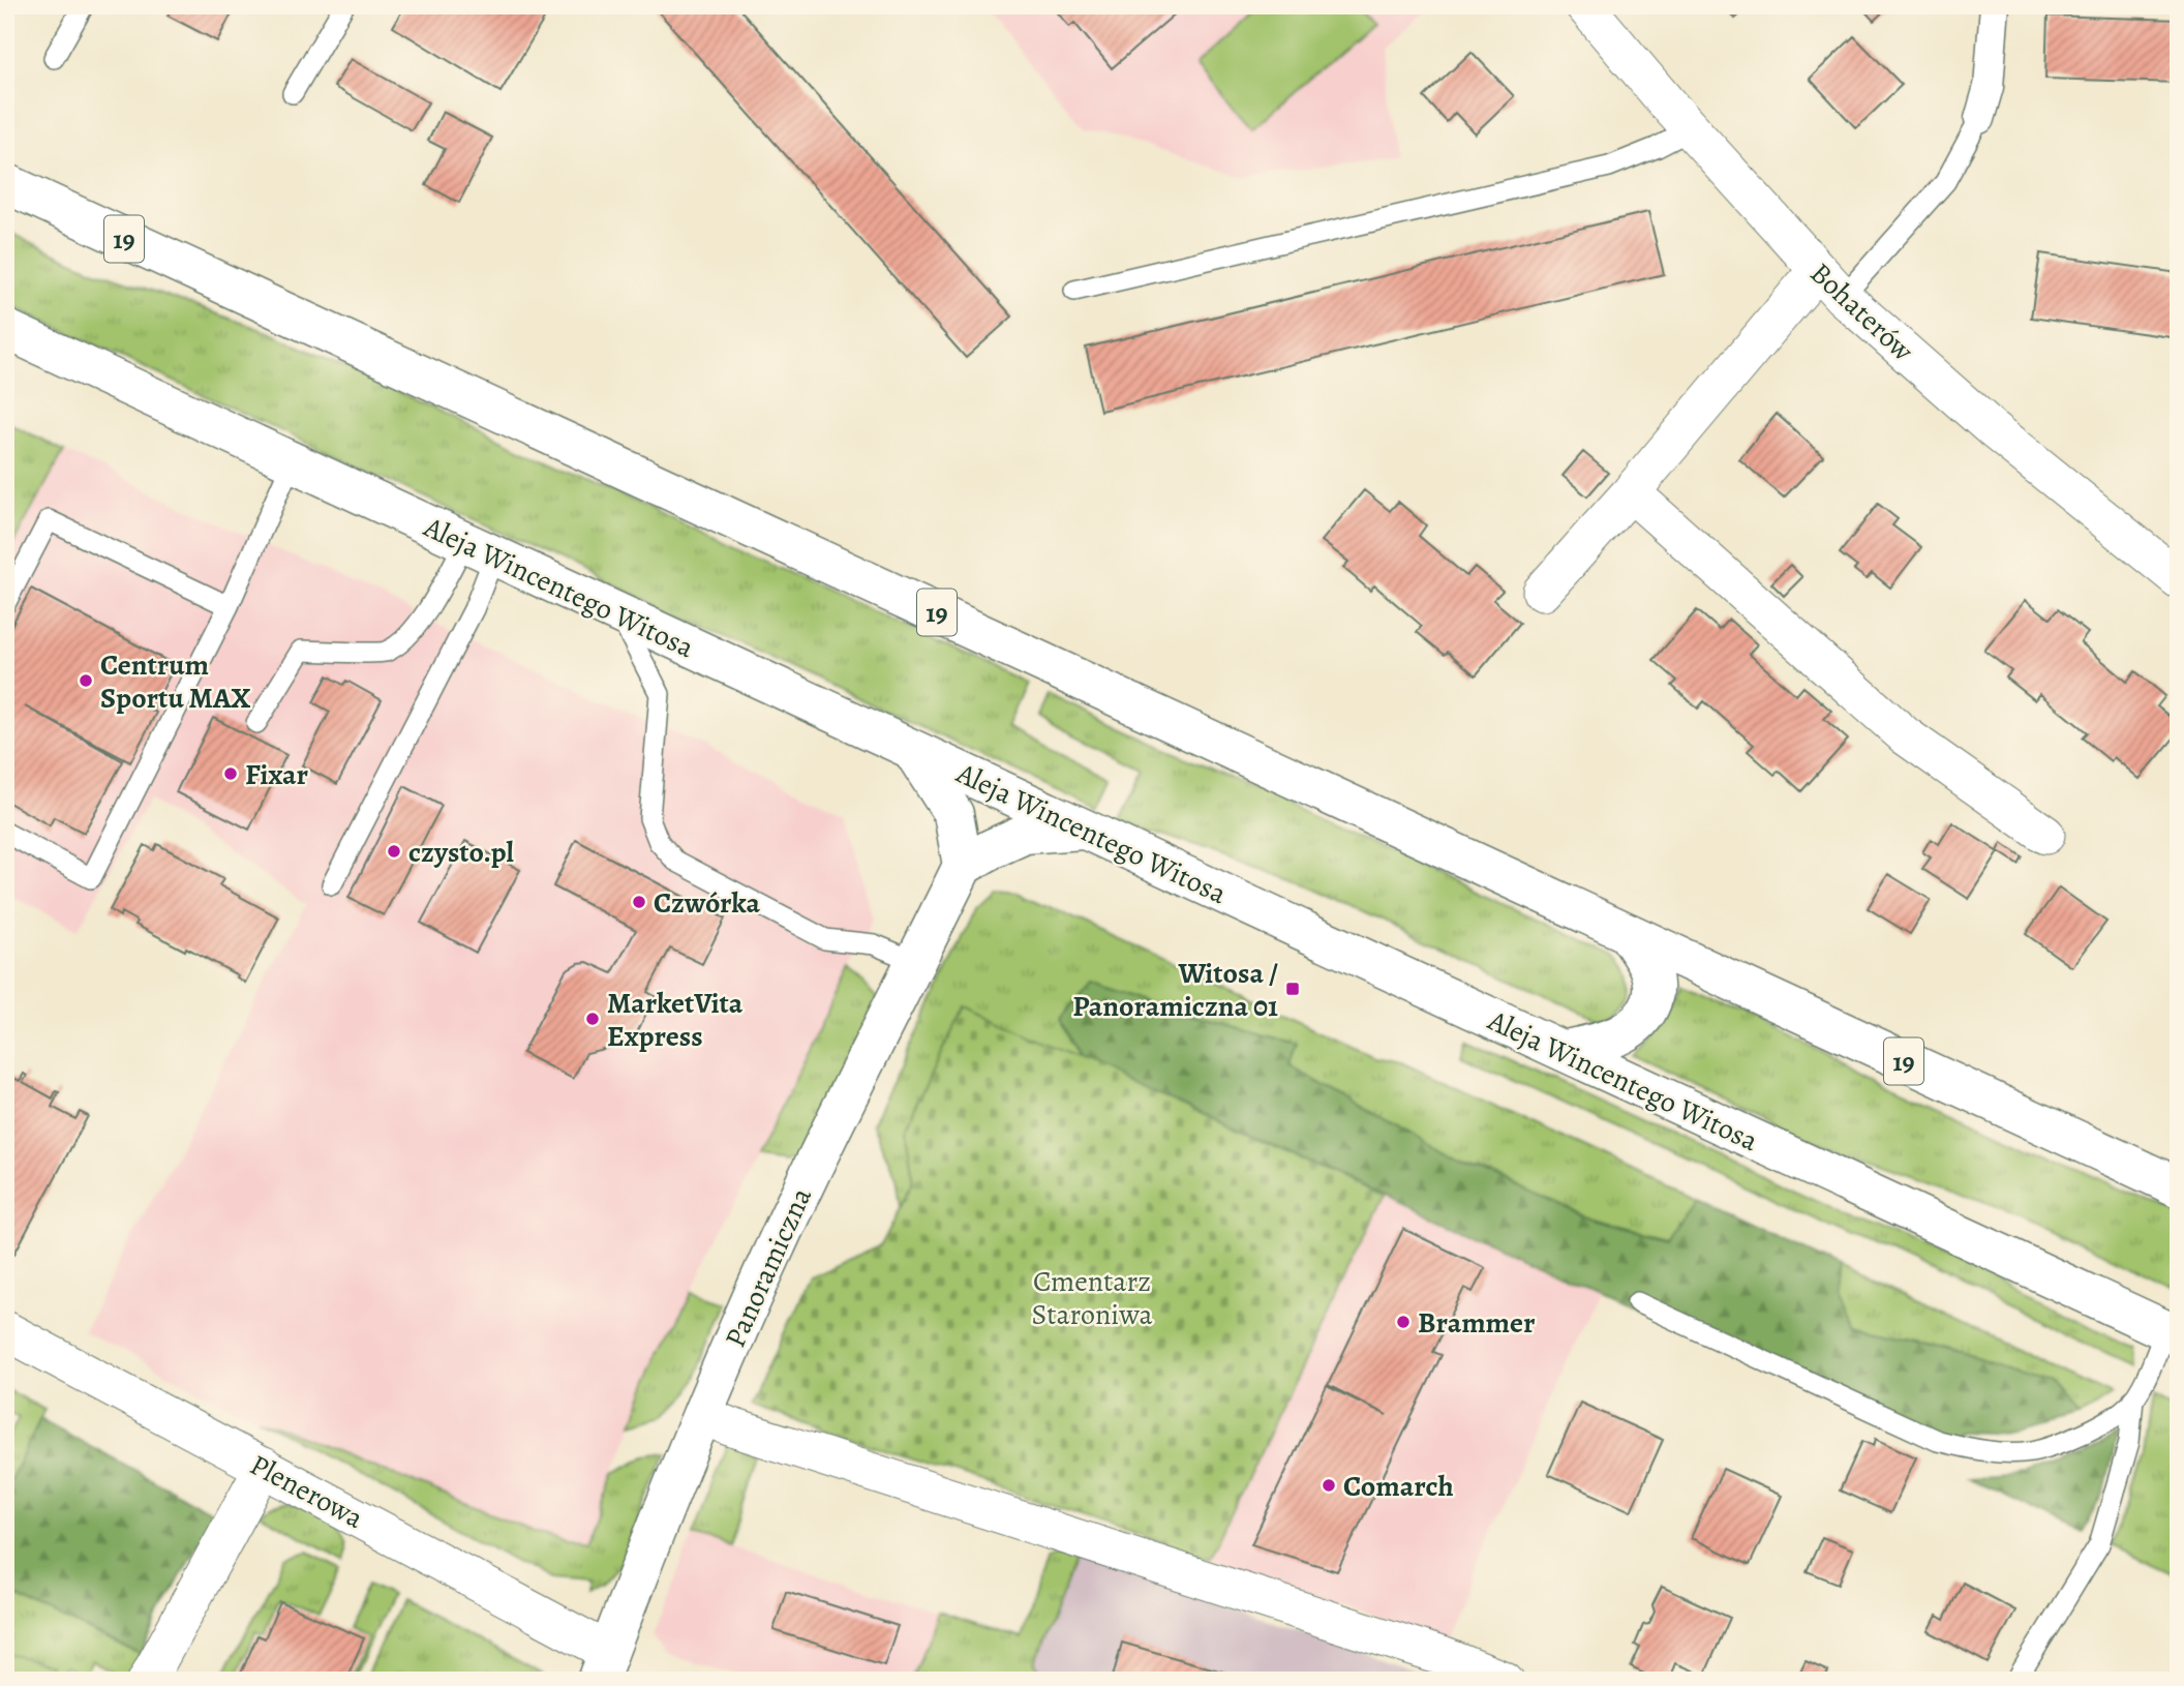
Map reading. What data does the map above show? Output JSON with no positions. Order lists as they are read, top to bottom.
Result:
{
  "streets": {
    "main road": ["19", "Aleja Wincentego Witosa", "Panoramiczna"],
    "street": ["Bohaterów", "Plenerowa"]
  },
  "crossings": [
    ["Panoramiczna", "Plenerowa"]
  ],
  "parks": ["Cmentarz Staroniwa"],
  "places": {
    "other": [
      "Centrum Sportu MAX",
      "Fixar",
      "czysto.pl",
      "Czwórka",
      "MarketVita Express",
      "Brammer",
      "Comarch"
    ],
    "transit": ["Witosa / Panoramiczna 01"]
  }
}
